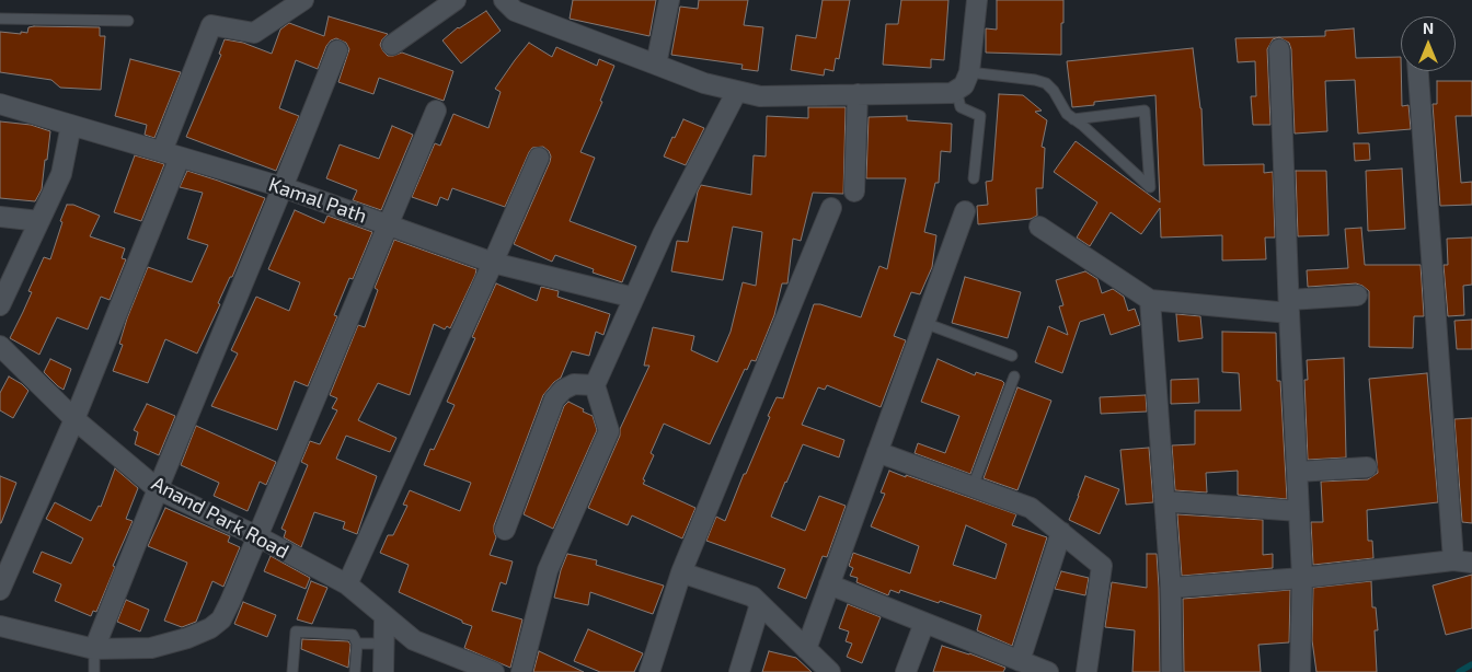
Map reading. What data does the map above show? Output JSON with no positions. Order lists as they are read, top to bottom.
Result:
{
  "streets": {
    "street": ["Kamal Path", "Anand Park Road"]
  },
  "north": "top"
}
